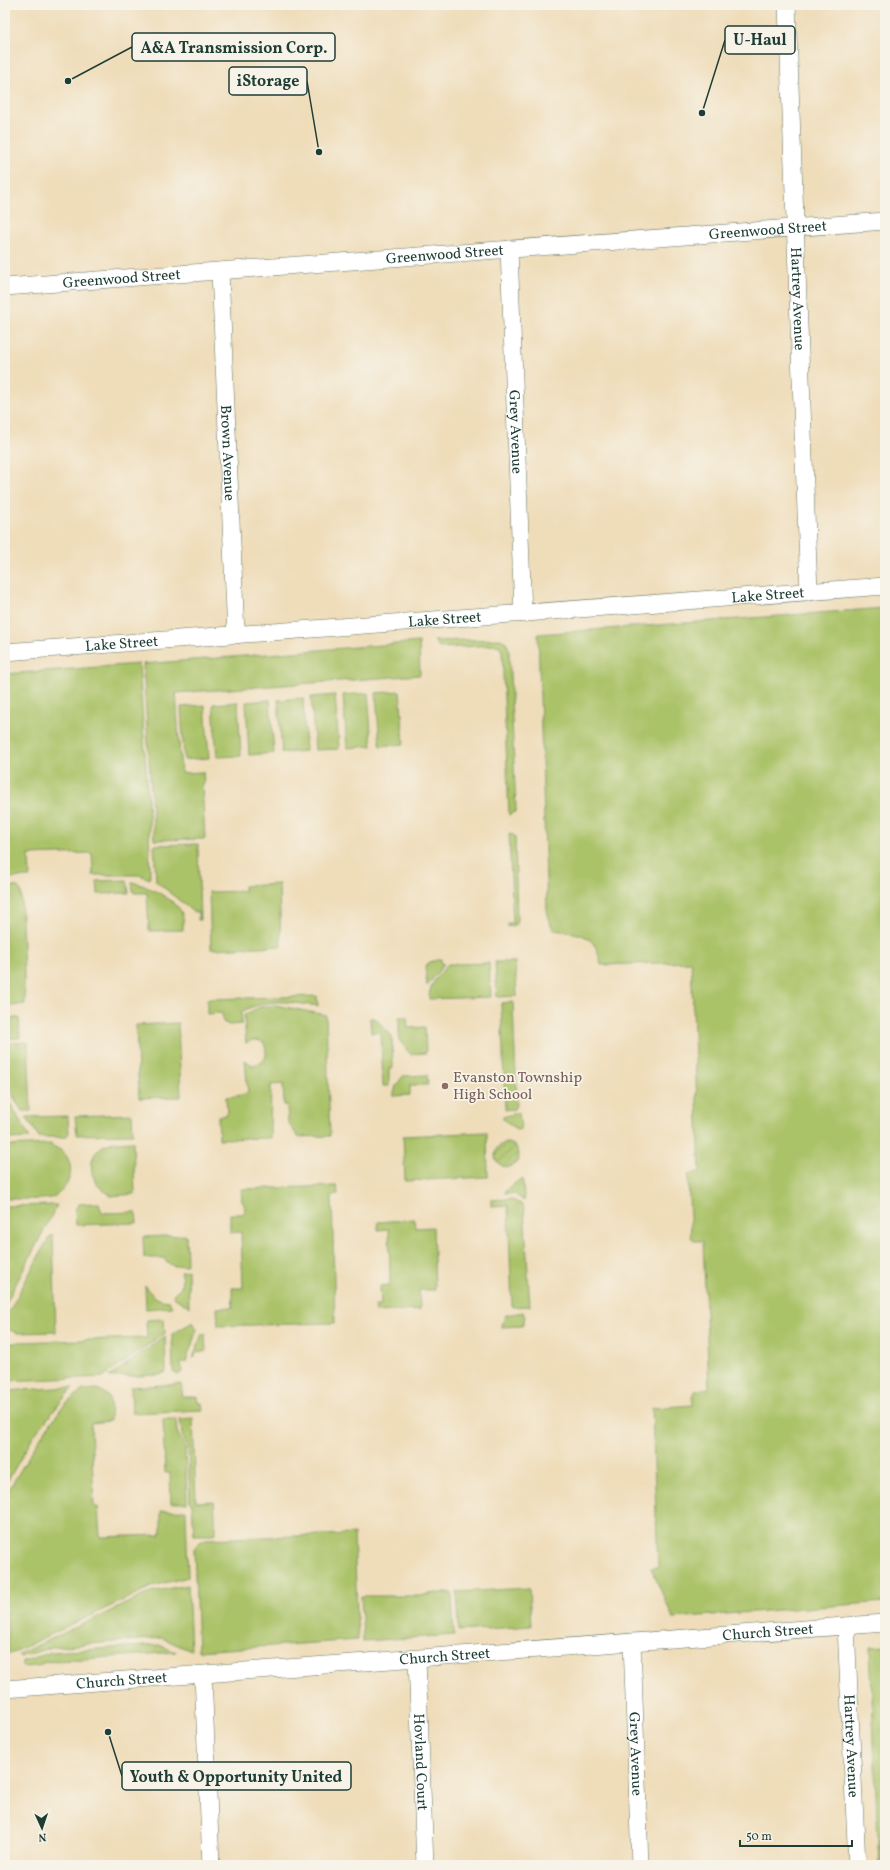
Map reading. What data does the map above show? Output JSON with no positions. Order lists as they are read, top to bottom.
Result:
{
  "streets": {
    "street": [
      "Greenwood Street",
      "Hartrey Avenue",
      "Grey Avenue",
      "Brown Avenue",
      "Lake Street",
      "Church Street",
      "Hovland Court"
    ]
  },
  "crossings": [
    ["Greenwood Street", "Hartrey Avenue"],
    ["Greenwood Street", "Grey Avenue"],
    ["Greenwood Street", "Brown Avenue"],
    ["Hartrey Avenue", "Lake Street"],
    ["Hartrey Avenue", "Church Street"],
    ["Grey Avenue", "Lake Street"],
    ["Grey Avenue", "Church Street"],
    ["Brown Avenue", "Lake Street"],
    ["Church Street", "Hovland Court"]
  ],
  "places": [
    "A&A Transmission Corp.",
    "U-Haul",
    "iStorage",
    "Evanston Township High School",
    "Youth & Opportunity United"
  ],
  "scale_bar": "50 m",
  "north": "bottom"
}
